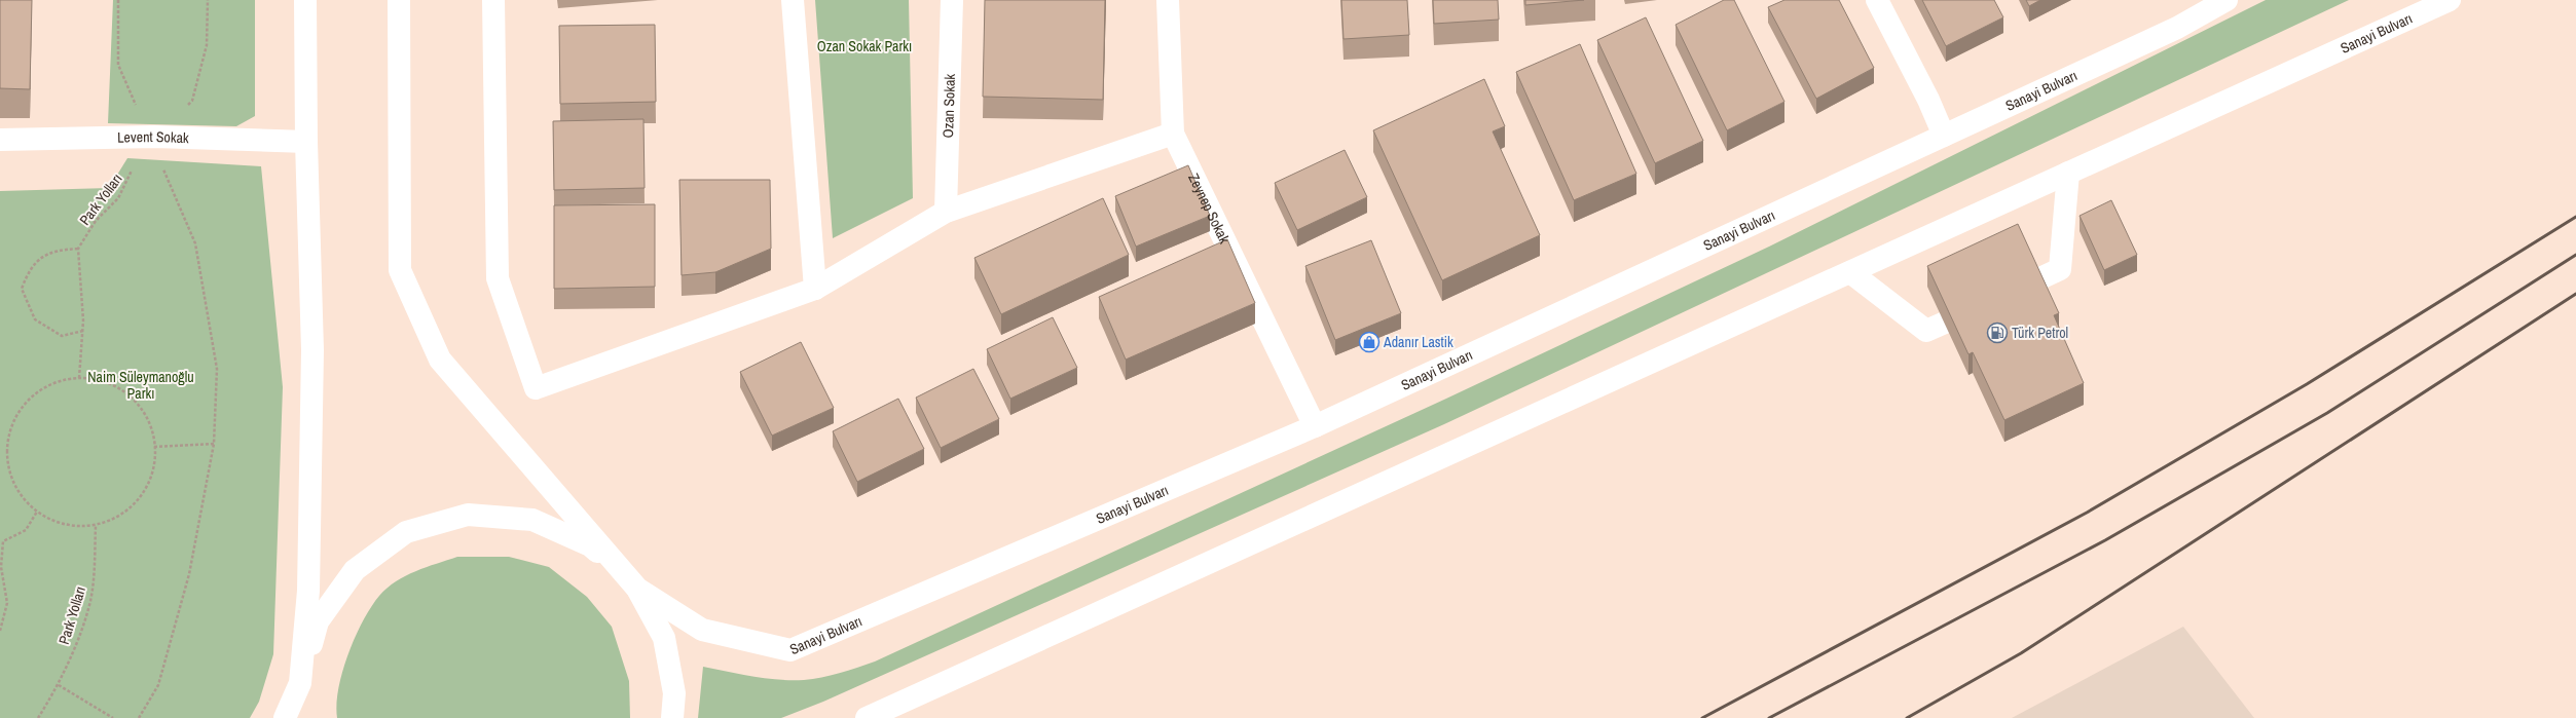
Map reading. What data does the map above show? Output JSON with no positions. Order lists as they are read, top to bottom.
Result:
{
  "streets": {
    "main road": [
      "Sanayi Bulvarı",
      "Ozan Sokak",
      "Levent Sokak",
      "Zeynep Sokak"
    ],
    "path": ["Park Yolları"]
  },
  "crossings": [
    ["Sanayi Bulvarı", "Zeynep Sokak"],
    ["Levent Sokak", "Park Yolları"]
  ],
  "parks": ["Ozan Sokak Parkı", "Naim Süleymanoğlu Parkı"],
  "places": {
    "fuel station": ["Türk Petrol"],
    "shop": ["Adanır Lastik"]
  }
}
